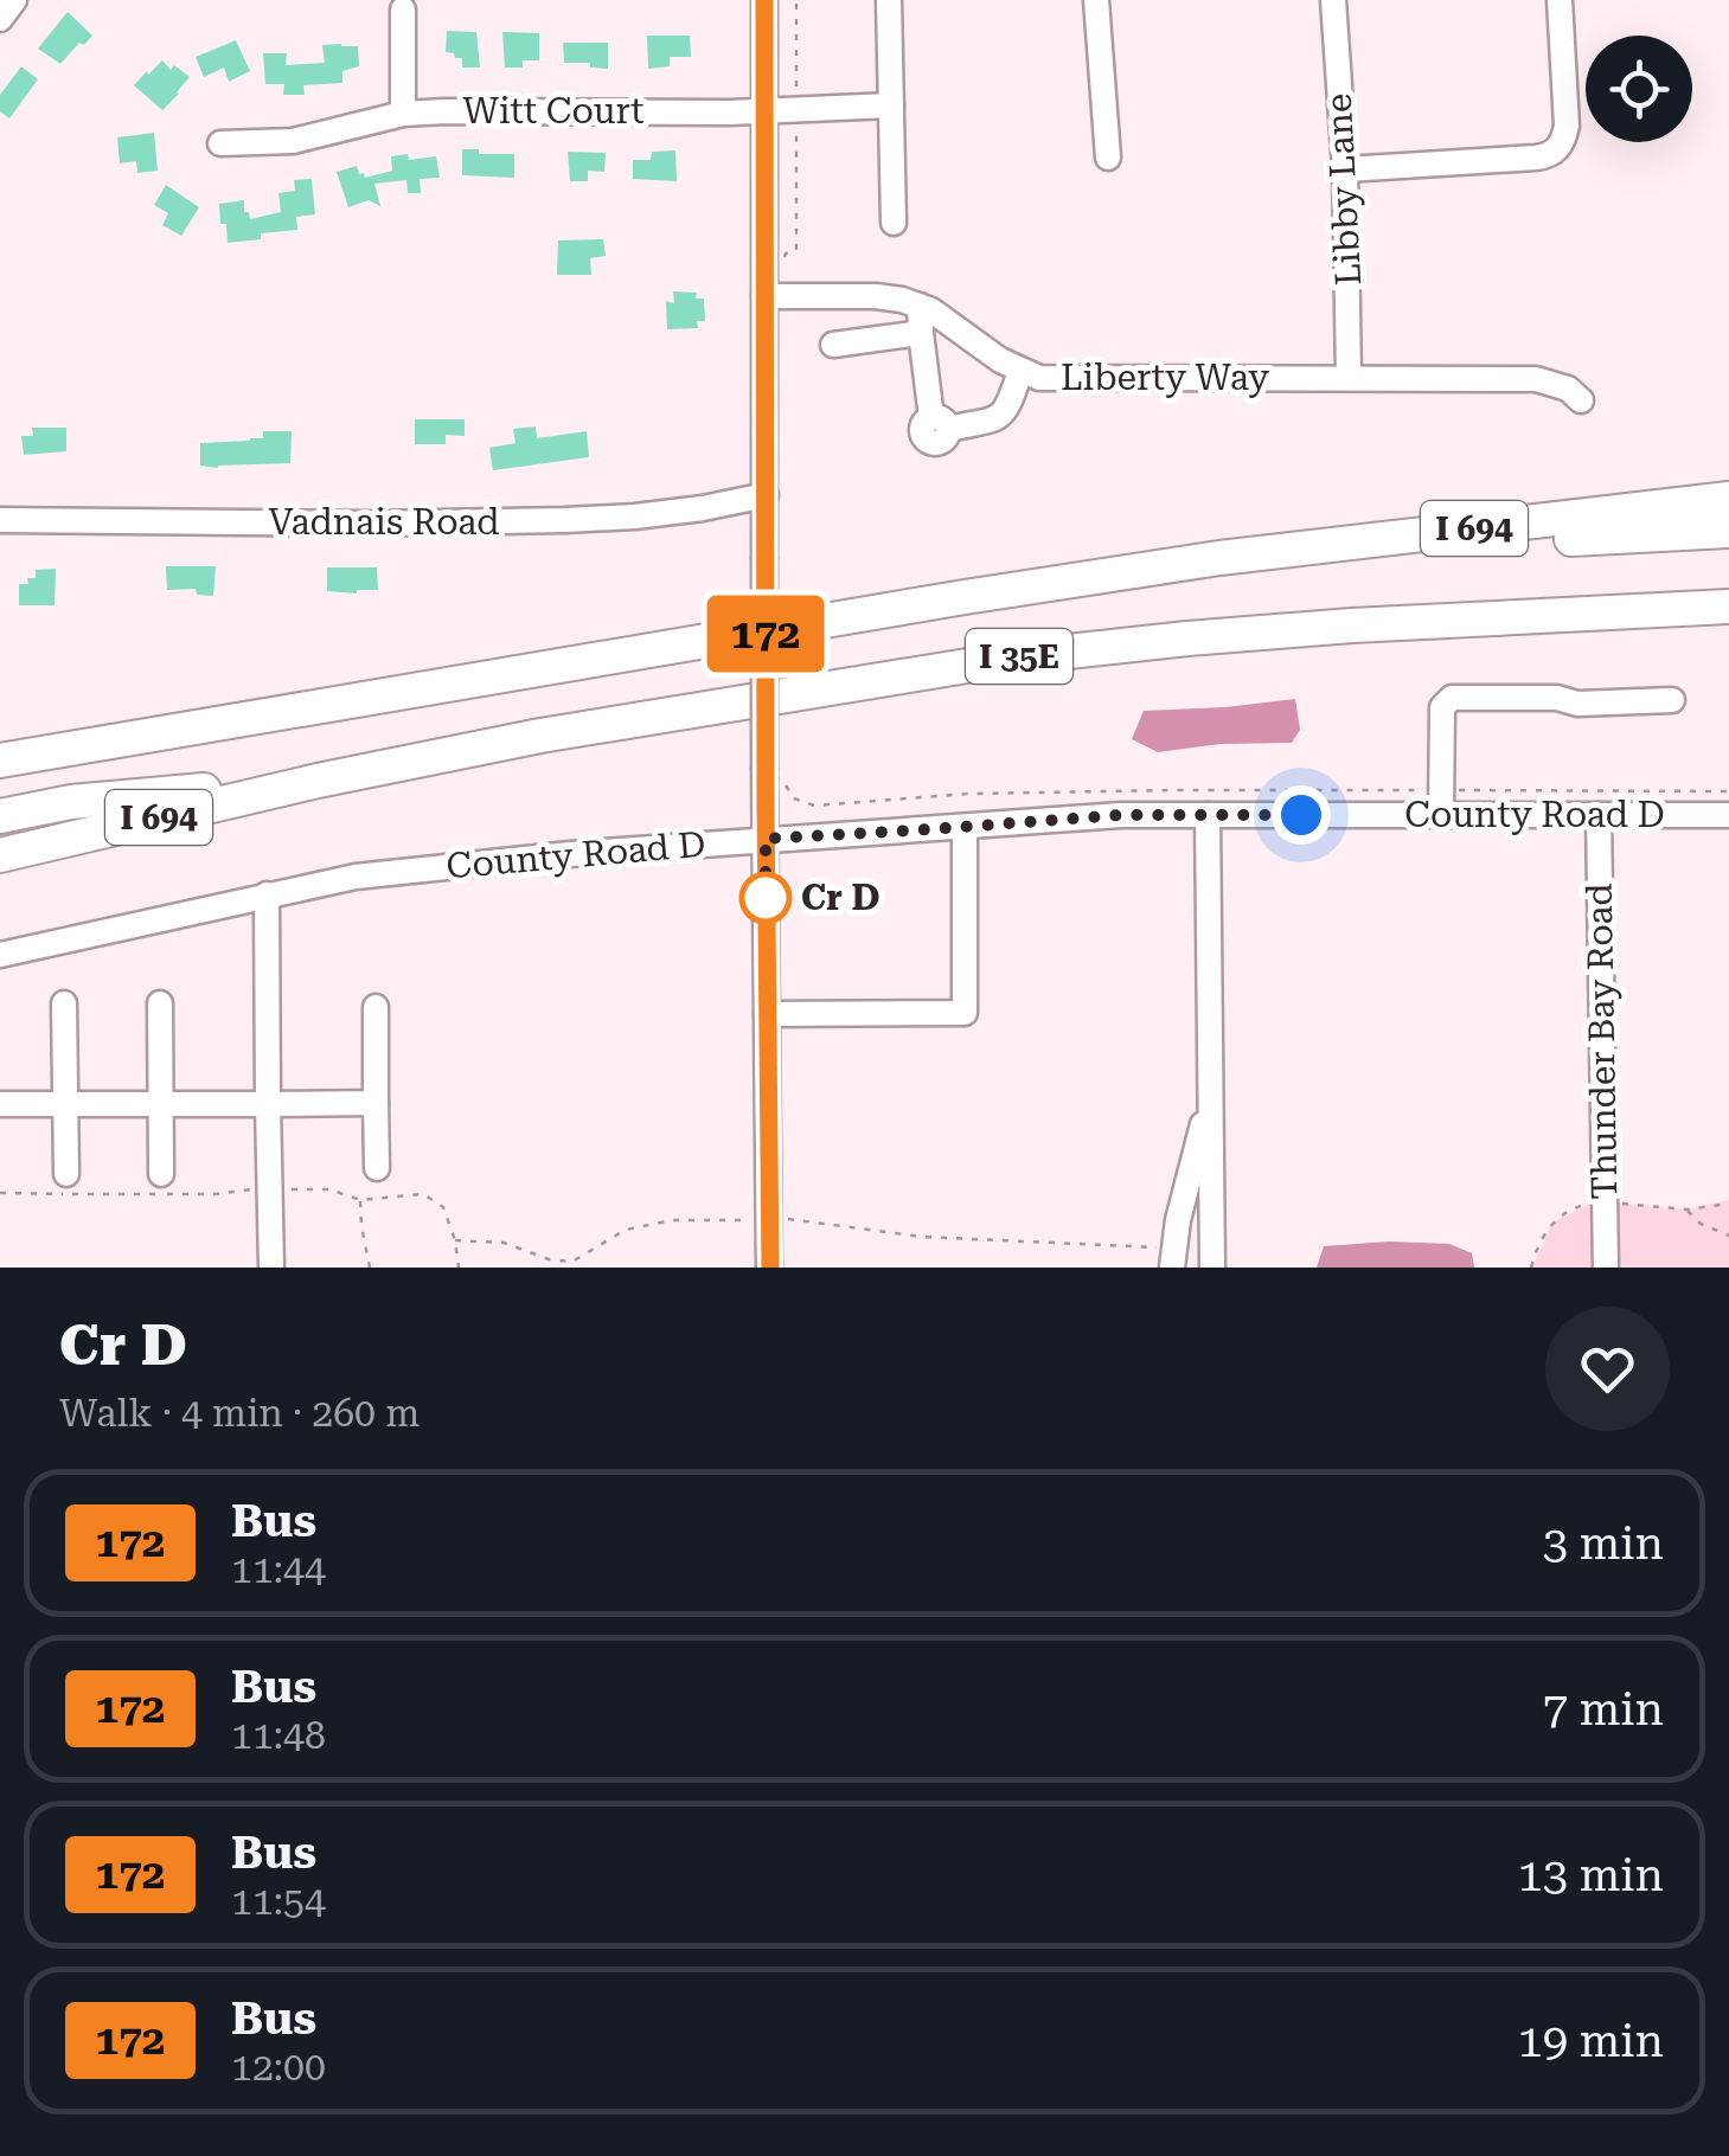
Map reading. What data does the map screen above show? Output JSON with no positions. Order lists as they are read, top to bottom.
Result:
{
  "streets": {
    "highway": ["I 694", "I 35E"],
    "street": [
      "Witt Court",
      "Libby Lane",
      "Liberty Way",
      "Vadnais Road",
      "County Road D",
      "Thunder Bay Road"
    ]
  },
  "crossings": [
    ["Libby Lane", "Liberty Way"],
    ["I 694", "I 35E"],
    ["County Road D", "Thunder Bay Road"]
  ],
  "places": ["Cr D"],
  "lines": ["bus line 172"],
  "page": {
    "on_map": "172",
    "heading": ["Cr D", "Walk · 4 min · 260 m"],
    "list": [
      {
        "mark": "172",
        "name": "Bus",
        "note": "11:44",
        "value": "3 min"
      },
      {
        "mark": "172",
        "name": "Bus",
        "note": "11:48",
        "value": "7 min"
      },
      {
        "mark": "172",
        "name": "Bus",
        "note": "11:54",
        "value": "13 min"
      },
      {
        "mark": "172",
        "name": "Bus",
        "note": "12:00",
        "value": "19 min"
      }
    ]
  }
}
